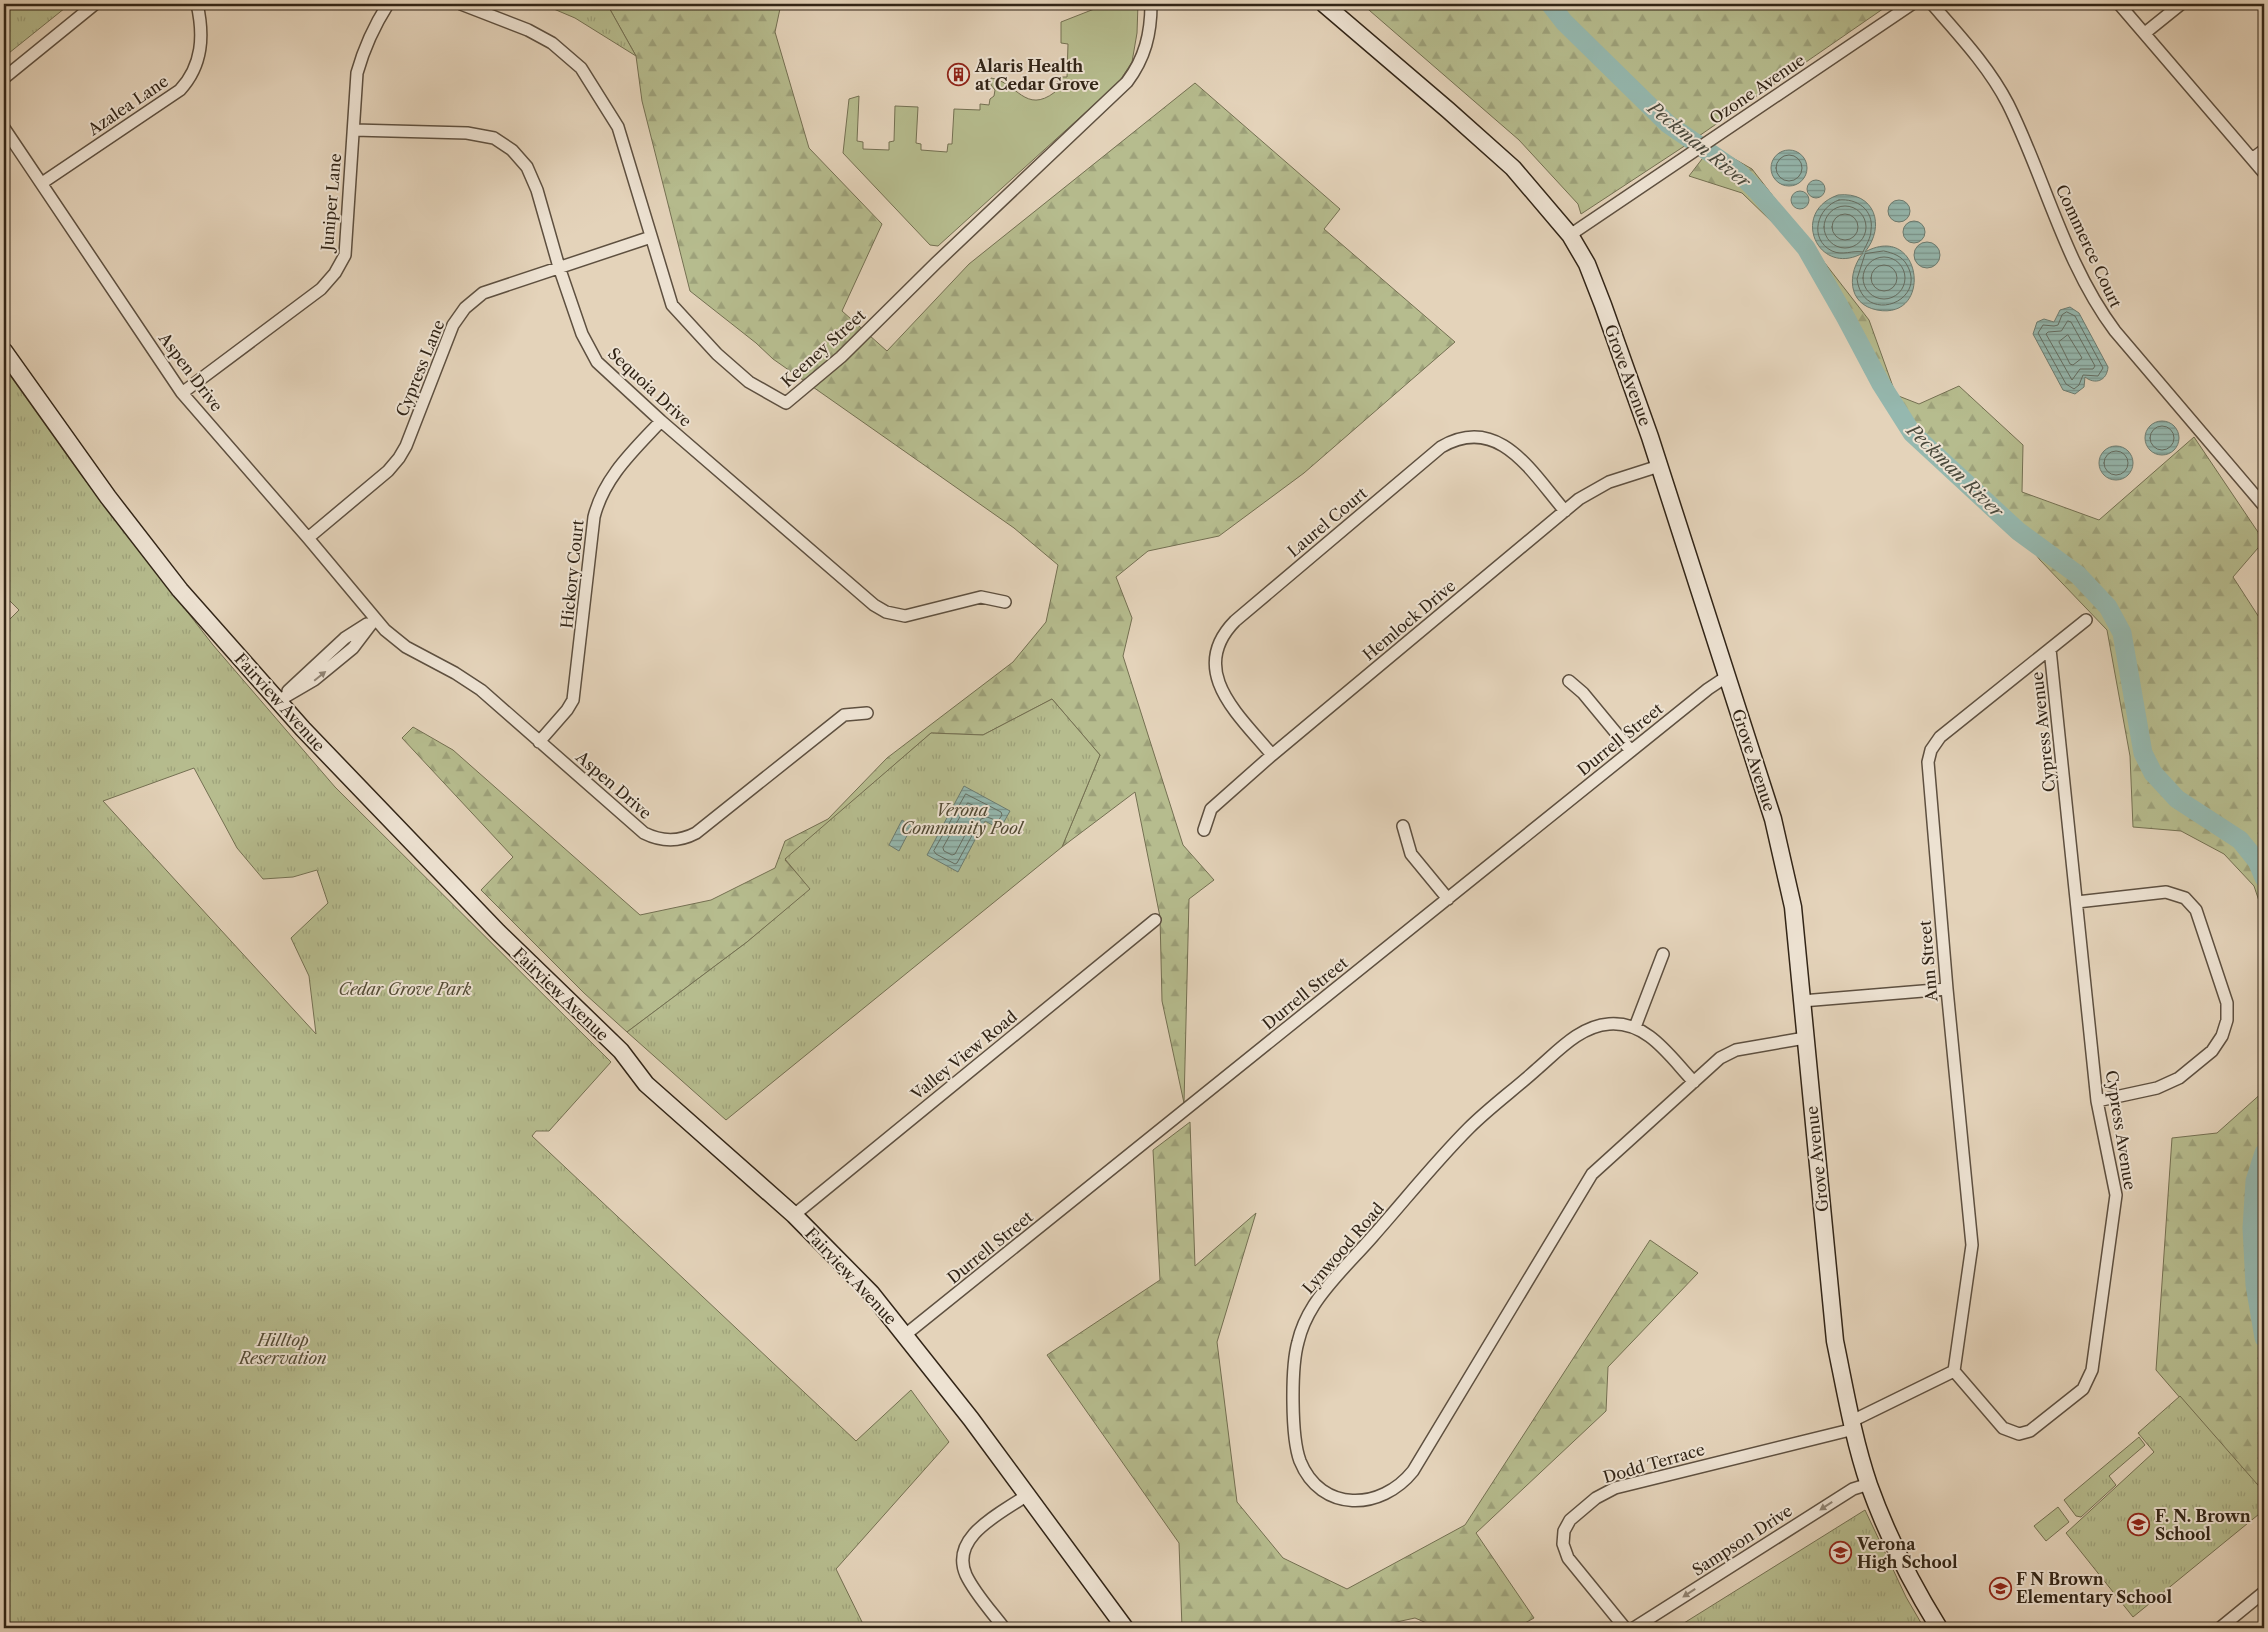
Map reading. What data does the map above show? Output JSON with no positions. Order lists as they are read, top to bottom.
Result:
{
  "streets": {
    "street": [
      "Ozone Avenue",
      "Azalea Lane",
      "Juniper Lane",
      "Commerce Court",
      "Keeney Street",
      "Cypress Lane",
      "Aspen Drive",
      "Grove Avenue",
      "Sequoia Drive",
      "Laurel Court",
      "Hickory Court",
      "Hemlock Drive",
      "Fairview Avenue",
      "Cypress Avenue",
      "Durrell Street",
      "Ann Street",
      "Valley View Road",
      "Lynwood Road",
      "Dodd Terrace",
      "Sampson Drive"
    ]
  },
  "crossings": [
    ["Ozone Avenue", "Grove Avenue"],
    ["Azalea Lane", "Aspen Drive"],
    ["Juniper Lane", "Aspen Drive"],
    ["Juniper Lane", "Sequoia Drive"],
    ["Keeney Street", "Cypress Lane"],
    ["Cypress Lane", "Aspen Drive"],
    ["Cypress Lane", "Sequoia Drive"],
    ["Aspen Drive", "Hickory Court"],
    ["Grove Avenue", "Hemlock Drive"],
    ["Grove Avenue", "Durrell Street"],
    ["Grove Avenue", "Lynwood Road"],
    ["Grove Avenue", "Dodd Terrace"],
    ["Grove Avenue", "Sampson Drive"],
    ["Sequoia Drive", "Hickory Court"],
    ["Laurel Court", "Hemlock Drive"],
    ["Fairview Avenue", "Durrell Street"],
    ["Fairview Avenue", "Valley View Road"],
    ["Cypress Avenue", "Ann Street"]
  ],
  "one_way": ["Sampson Drive"],
  "water": ["Peckman River"],
  "parks": ["Verona Community Pool", "Cedar Grove Park", "Hilltop Reservation"],
  "places": {
    "building": ["Alaris Health at Cedar Grove"],
    "school or university": ["F. N. Brown School", "Verona High School", "F N Brown Elementary School"]
  }
}
